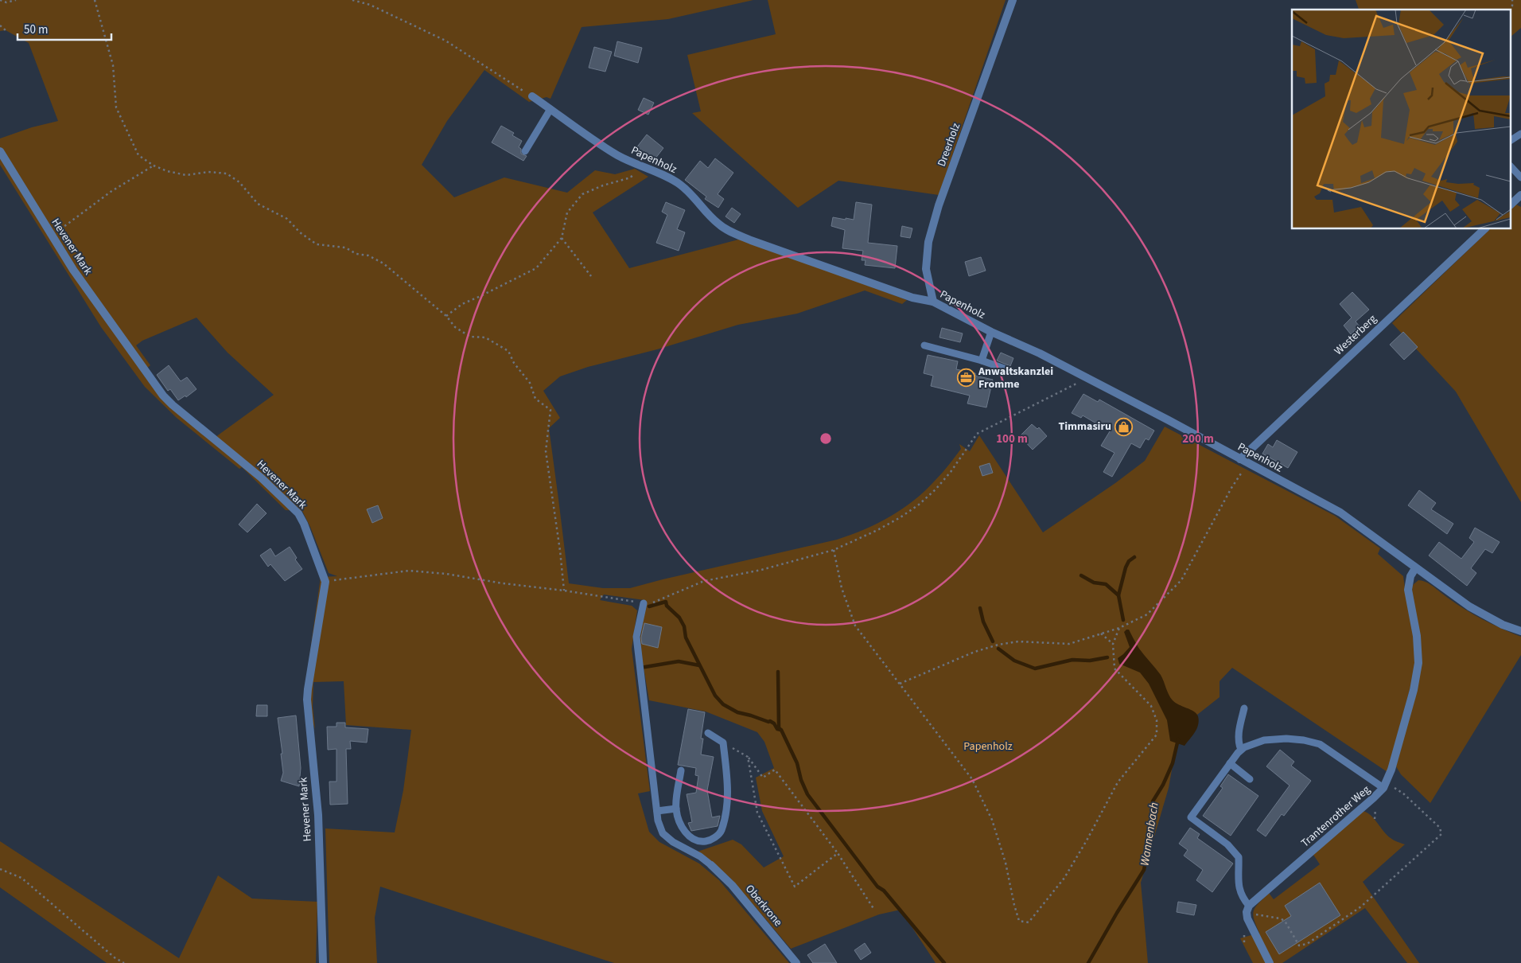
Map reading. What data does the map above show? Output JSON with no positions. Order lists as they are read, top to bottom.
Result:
{
  "streets": {
    "street": [
      "Dreerholz",
      "Papenholz",
      "Hevener Mark",
      "Westerberg",
      "Trantenrother Weg",
      "Oberkrone"
    ]
  },
  "crossings": [
    ["Dreerholz", "Papenholz"],
    ["Papenholz", "Westerberg"],
    ["Papenholz", "Trantenrother Weg"]
  ],
  "water": ["Wannenbach"],
  "parks": ["Papenholz"],
  "places": {
    "office": ["Anwaltskanzlei Fromme"],
    "shop": ["Timmasiru"]
  },
  "scale_bar": "50 m",
  "rings": ["100 m", "200 m"]
}
